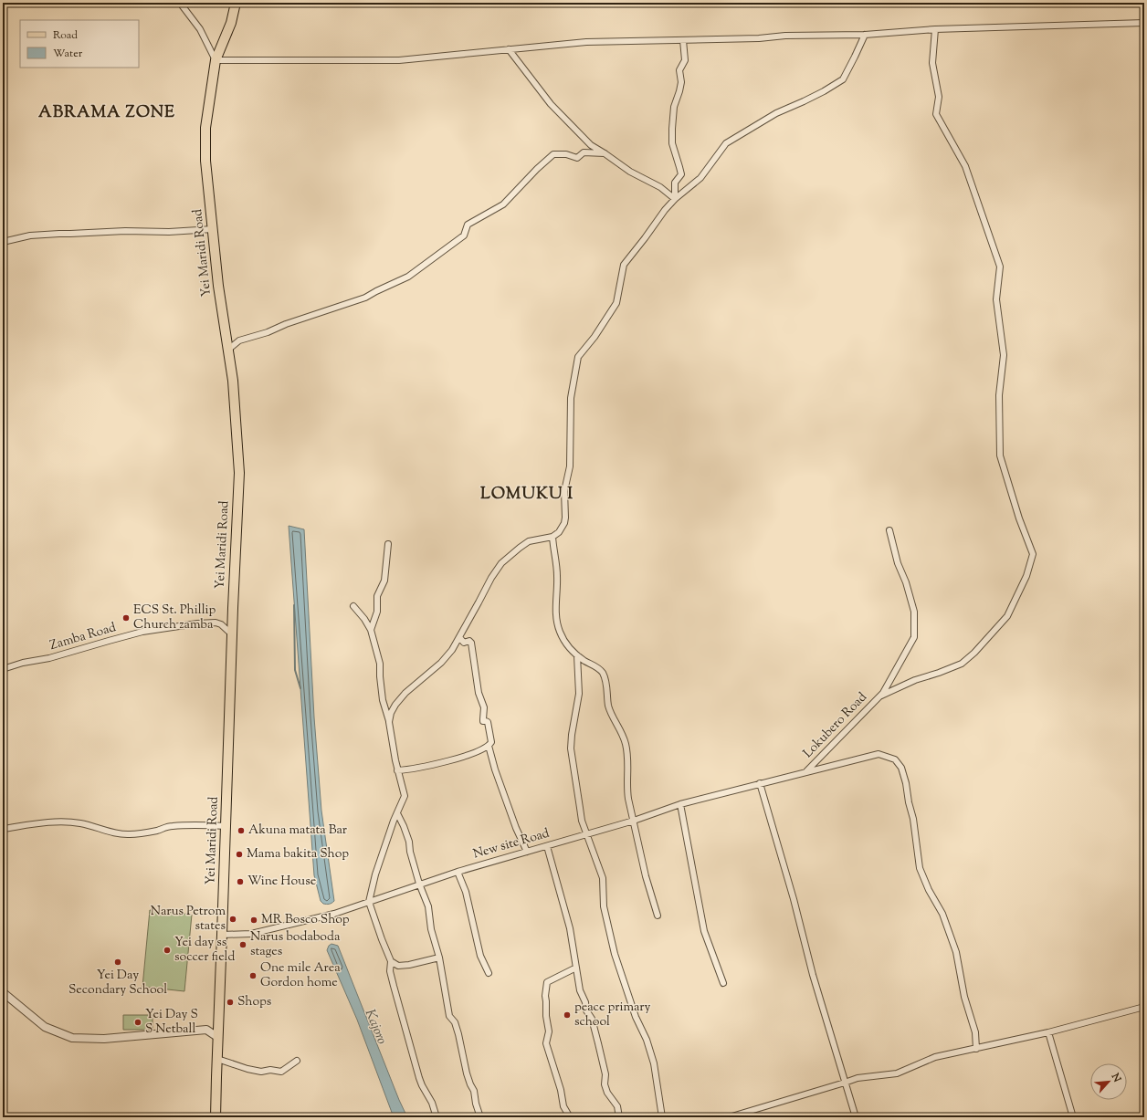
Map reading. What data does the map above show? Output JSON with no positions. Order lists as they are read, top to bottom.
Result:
{
  "streets": {
    "main road": ["Yei Maridi Road"],
    "street": ["Zamba Road", "Lokubero Road", "New site Road"]
  },
  "crossings": [
    ["Yei Maridi Road", "Zamba Road"],
    ["Yei Maridi Road", "New site Road"],
    ["Lokubero Road", "New site Road"]
  ],
  "districts": ["ABRAMA ZONE", "LOMUKU I"],
  "water": ["Kajoro"],
  "places": [
    "ECS St. Phillip Church zamba",
    "Akuna matata Bar",
    "Mama bakita Shop",
    "Wine House",
    "Narus Petrom states",
    "MR Bosco Shop",
    "Narus bodaboda stages",
    "Yei day ss soccer field",
    "Yei Day Secondary School",
    "One mile Area Gordon home",
    "Shops",
    "peace primary school",
    "Yei Day S S Netball"
  ],
  "legend": ["Road", "Water"],
  "north": "top right"
}
